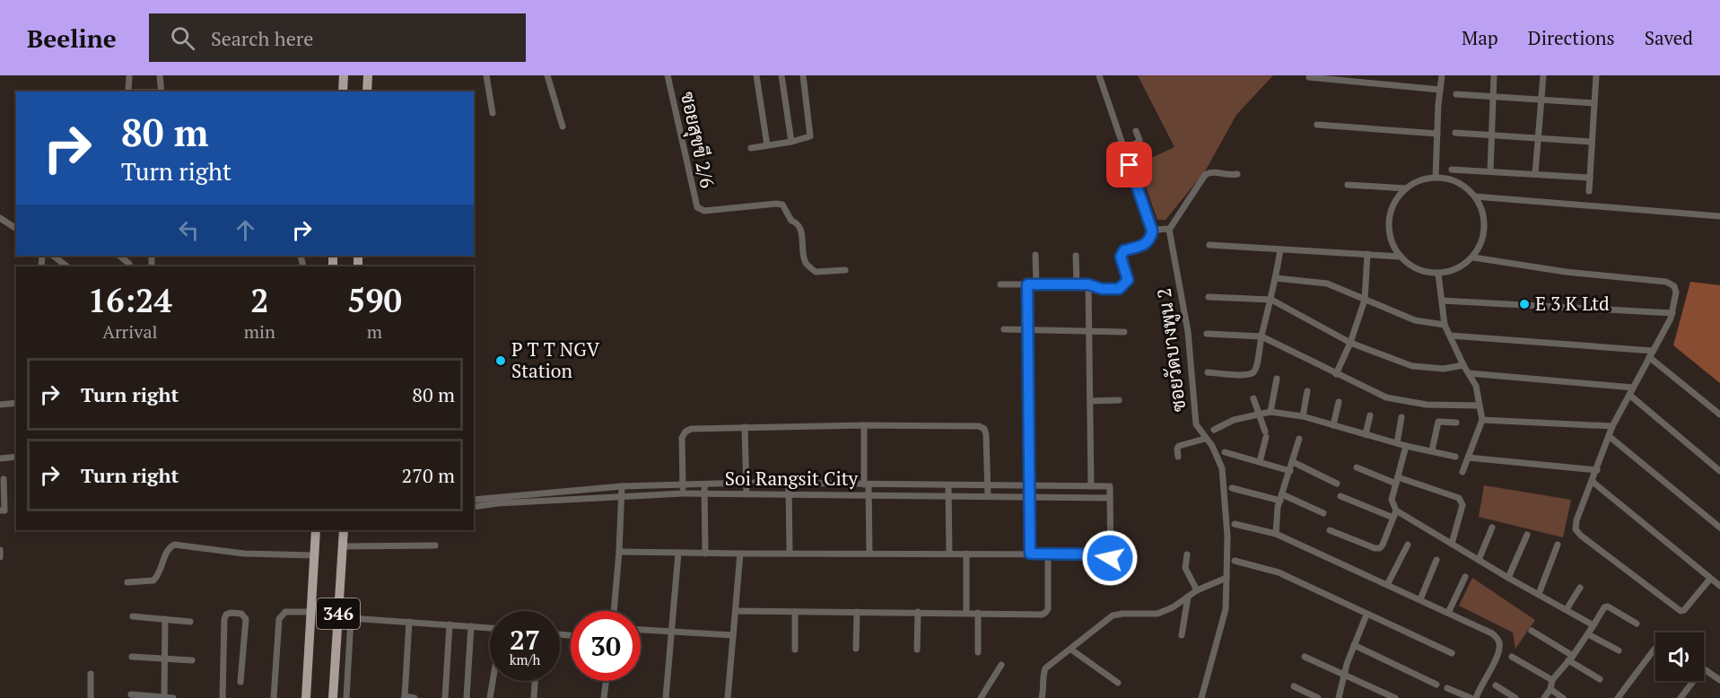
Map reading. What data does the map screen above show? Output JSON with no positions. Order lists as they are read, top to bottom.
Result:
{
  "streets": {
    "main road": ["346"],
    "street": ["ซอยสุขขี 2/6", "ซอยวัดบางพูน 2", "Soi Rangsit City"]
  },
  "places": ["E 3 K Ltd", "P T T NGV Station"],
  "page": {
    "header": "Beeline",
    "search": "Search here",
    "nav": ["Map", "Directions", "Saved"],
    "turn": ["80 m", "Turn right"],
    "eta": [
      "16:24",
      "Arrival",
      "2",
      "min",
      "590",
      "m"
    ],
    "list": [
      {
        "name": "Turn right",
        "value": "80 m"
      },
      {
        "name": "Turn right",
        "value": "270 m"
      }
    ],
    "speed": "27 km/h",
    "limit": "30"
  }
}
